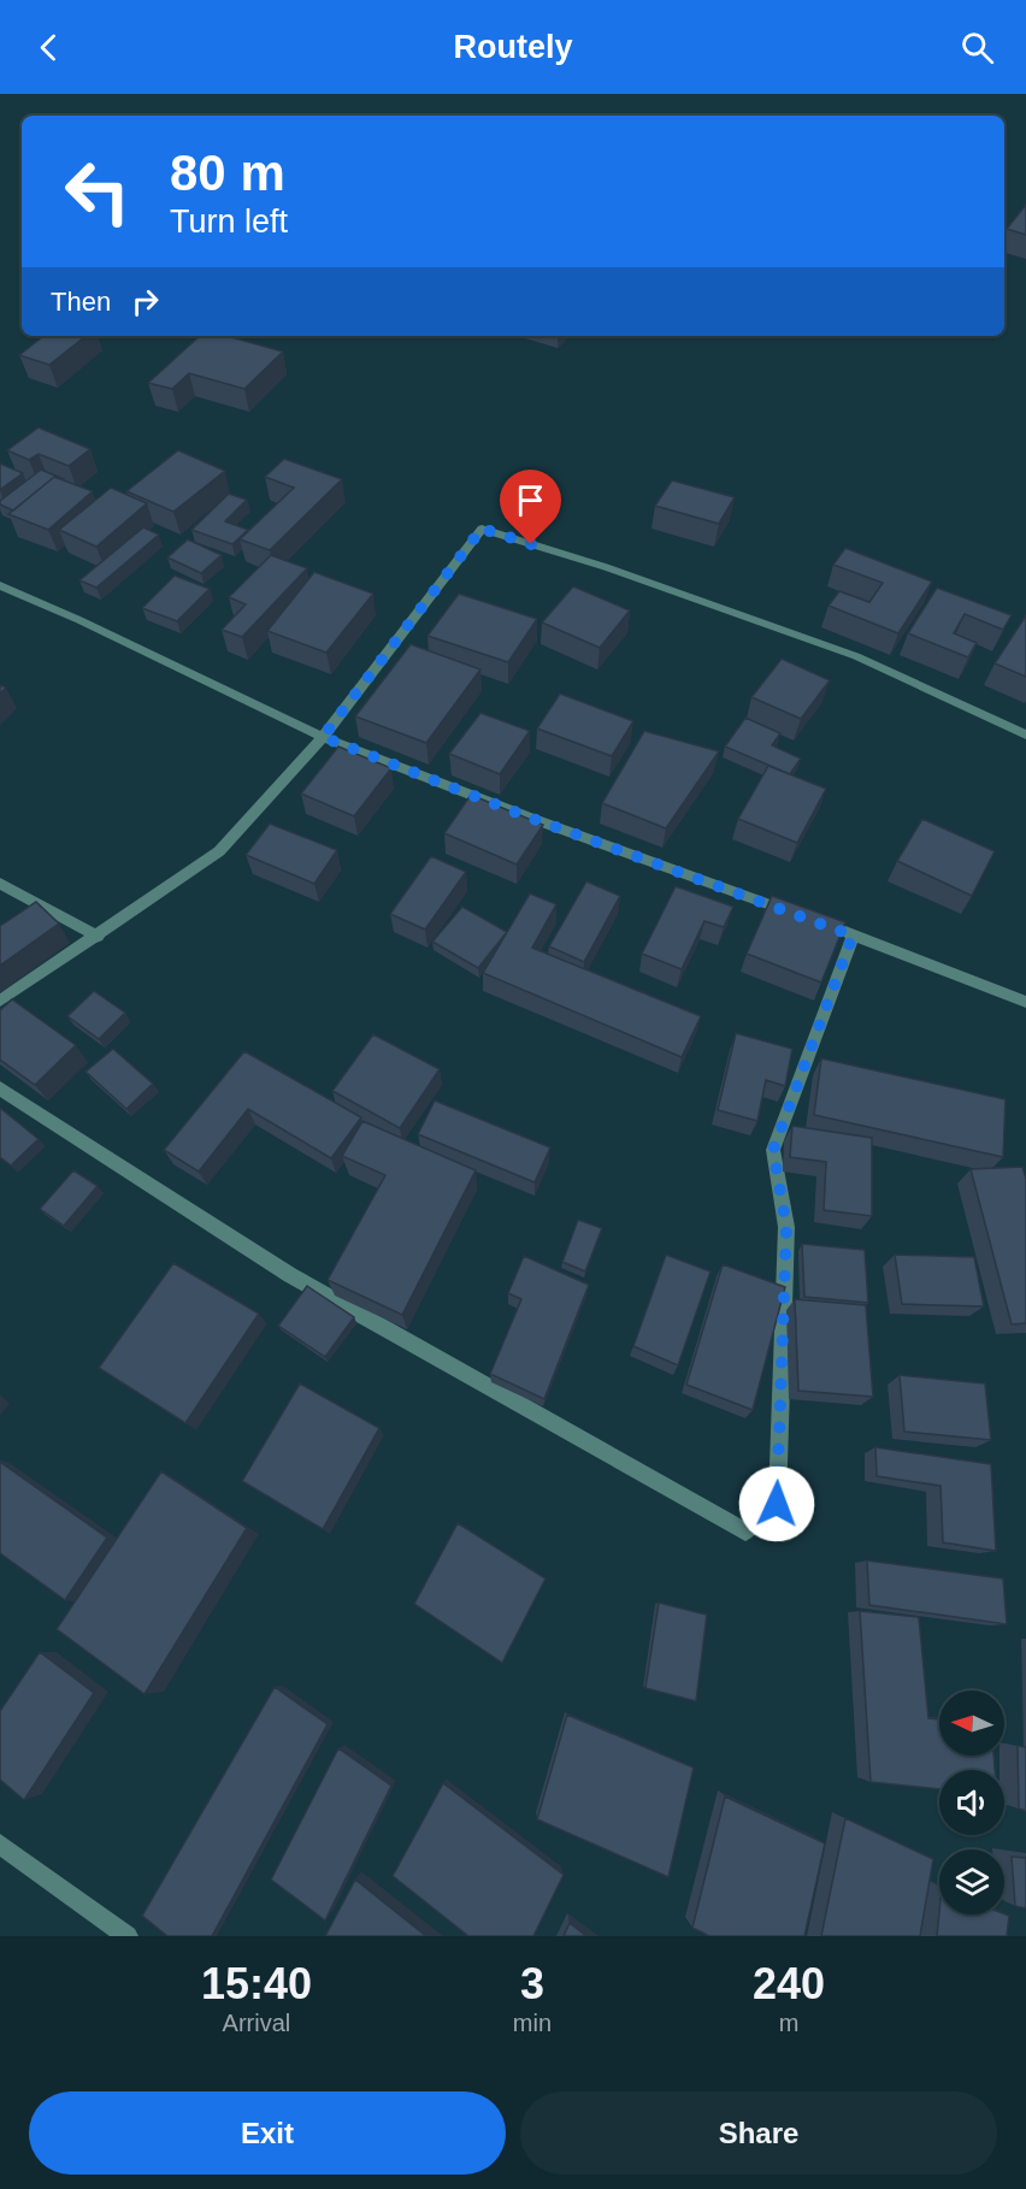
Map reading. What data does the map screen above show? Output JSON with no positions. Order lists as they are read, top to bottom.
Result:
{
  "north": "left",
  "page": {
    "header": "Routely",
    "turn": ["80 m", "Turn left"],
    "then": "Then",
    "eta": [
      "15:40",
      "Arrival",
      "3",
      "min",
      "240",
      "m"
    ],
    "buttons": ["Exit", "Share"]
  }
}
